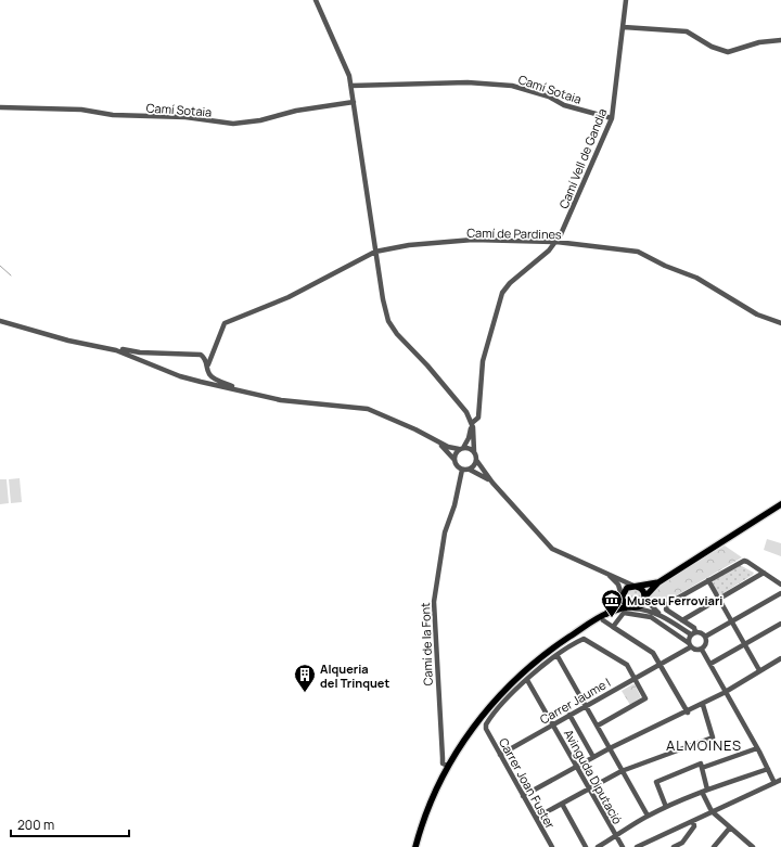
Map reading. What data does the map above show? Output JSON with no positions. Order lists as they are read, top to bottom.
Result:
{
  "streets": {
    "street": [
      "Camí Sotaia",
      "Camí Vell de Gandia",
      "Camí de Pardines",
      "Camí de la Font",
      "Carrer Jaume I",
      "Avinguda Diputació",
      "Carrer Joan Fuster"
    ]
  },
  "crossings": [
    ["Camí Sotaia", "Camí Vell de Gandia"],
    ["Camí Vell de Gandia", "Camí de Pardines"],
    ["Camí Vell de Gandia", "Camí de la Font"],
    ["Carrer Jaume I", "Avinguda Diputació"],
    ["Carrer Jaume I", "Carrer Joan Fuster"],
    ["Avinguda Diputació", "Carrer Joan Fuster"]
  ],
  "districts": ["ALMOINES"],
  "places": {
    "museum": ["Museu Ferroviari"],
    "building": ["Alqueria del Trinquet"]
  },
  "scale_bar": "200 m"
}
